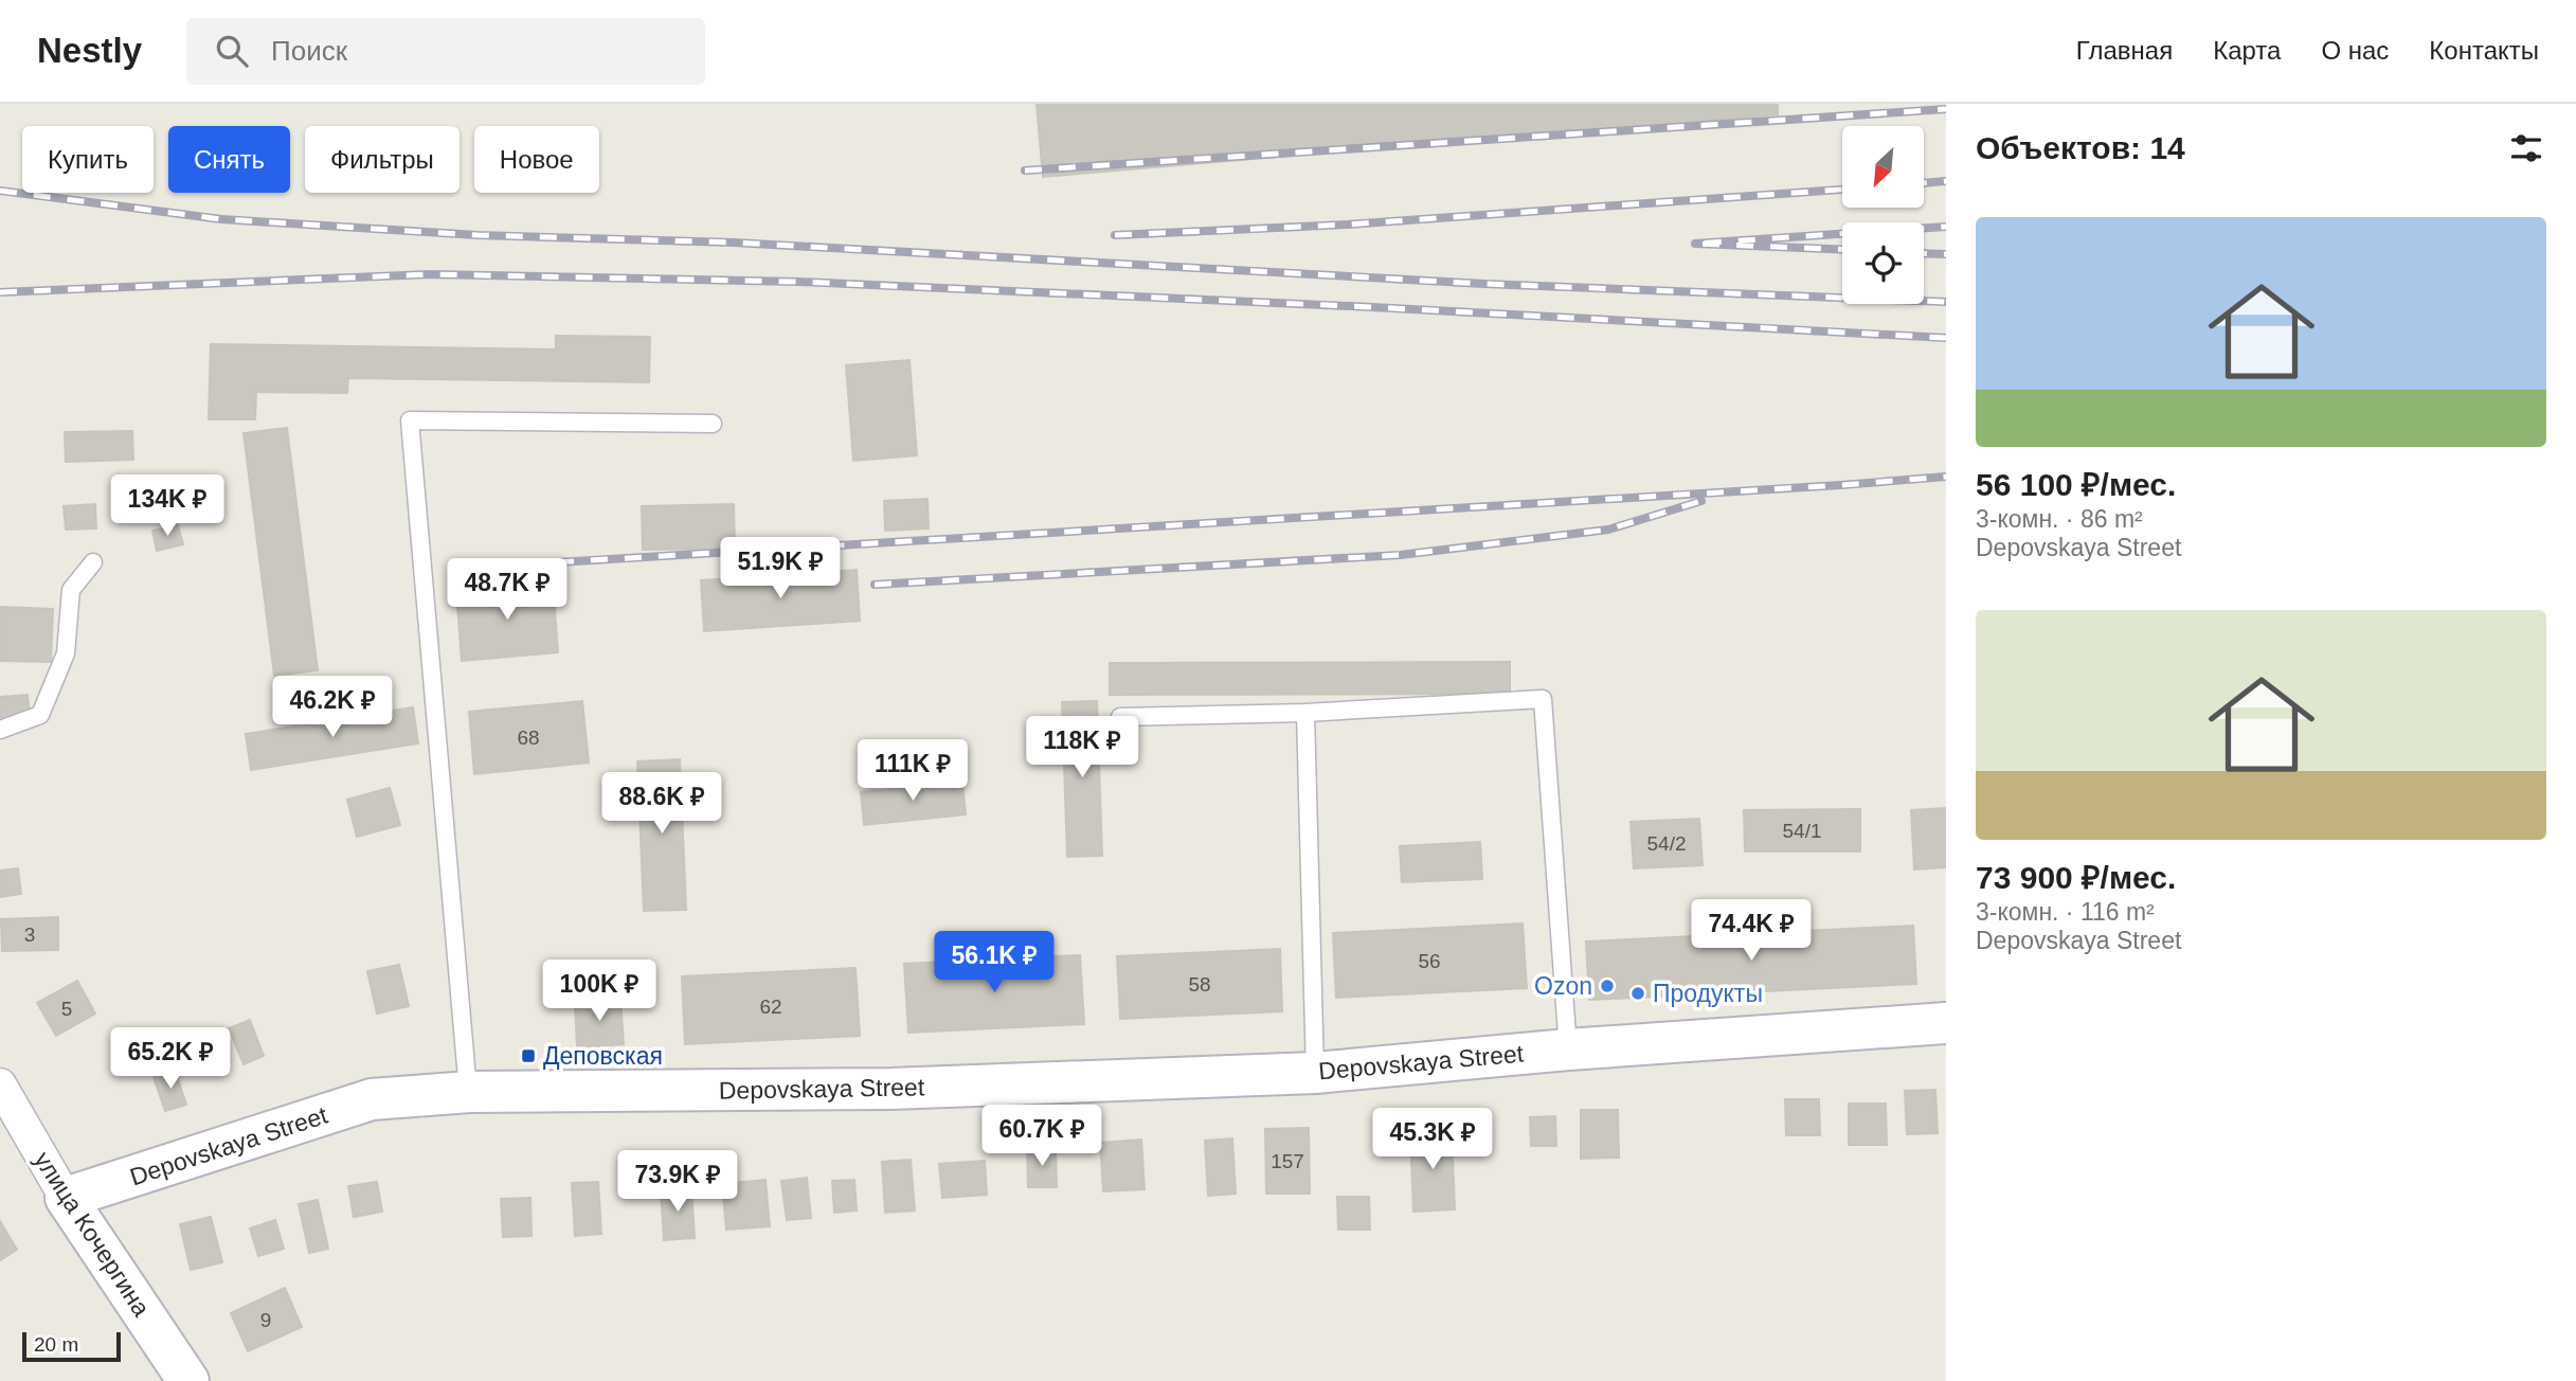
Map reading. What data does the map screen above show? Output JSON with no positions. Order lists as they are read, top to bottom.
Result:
{
  "streets": {
    "street": ["Depovskaya Street", "улица Кочергина"]
  },
  "crossings": [
    ["Depovskaya Street", "улица Кочергина"]
  ],
  "places": {
    "other": ["Ozon", "Продукты"],
    "transit": ["Деповская"]
  },
  "house_numbers": [
    "68",
    "54/1",
    "54/2",
    "3",
    "56",
    "58",
    "62",
    "5",
    "157",
    "9"
  ],
  "scale_bar": "20 m",
  "north": "bottom left",
  "page": {
    "header": "Nestly",
    "search": "Поиск",
    "nav": [
      "Главная",
      "Карта",
      "О нас",
      "Контакты"
    ],
    "heading": "Объектов: 14",
    "chip": [
      "Купить",
      "Снять",
      "Фильтры",
      "Новое"
    ],
    "list": [
      {
        "name": "56 100 ₽/мес.",
        "note": "3-комн. · 86 m² · Depovskaya Street"
      },
      {
        "name": "73 900 ₽/мес.",
        "note": "3-комн. · 116 m² · Depovskaya Street"
      }
    ],
    "price": [
      "134K ₽",
      "51.9K ₽",
      "48.7K ₽",
      "46.2K ₽",
      "118K ₽",
      "111K ₽",
      "88.6K ₽",
      "74.4K ₽",
      "56.1K ₽",
      "100K ₽",
      "65.2K ₽",
      "60.7K ₽",
      "45.3K ₽",
      "73.9K ₽"
    ],
    "scale": "20 m"
  }
}
